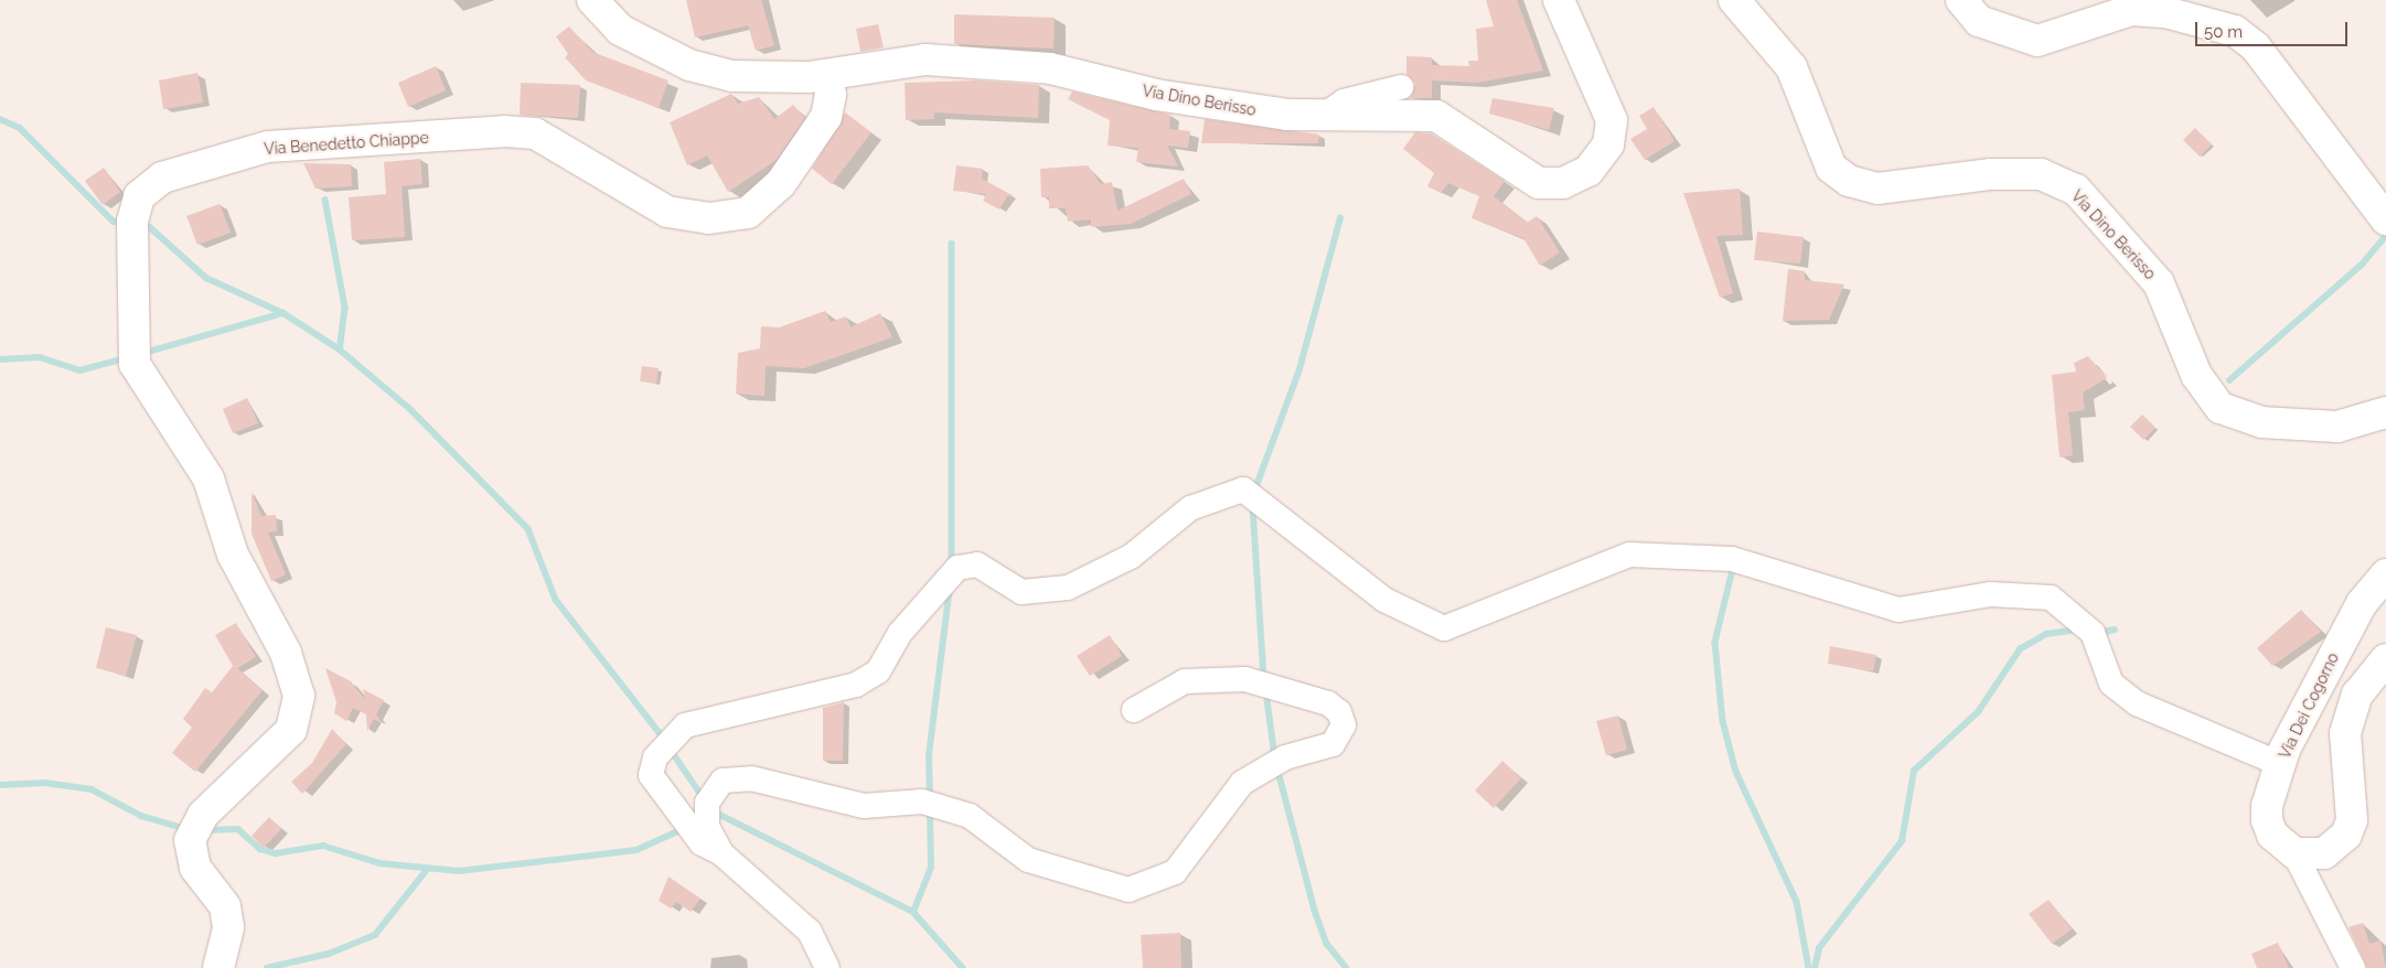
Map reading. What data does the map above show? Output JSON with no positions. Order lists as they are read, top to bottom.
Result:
{
  "streets": {
    "street": ["Via Dino Berisso", "Via Benedetto Chiappe", "Via Dei Cogorno"]
  },
  "crossings": [
    ["Via Dino Berisso", "Via Benedetto Chiappe"]
  ],
  "scale_bar": "50 m"
}
